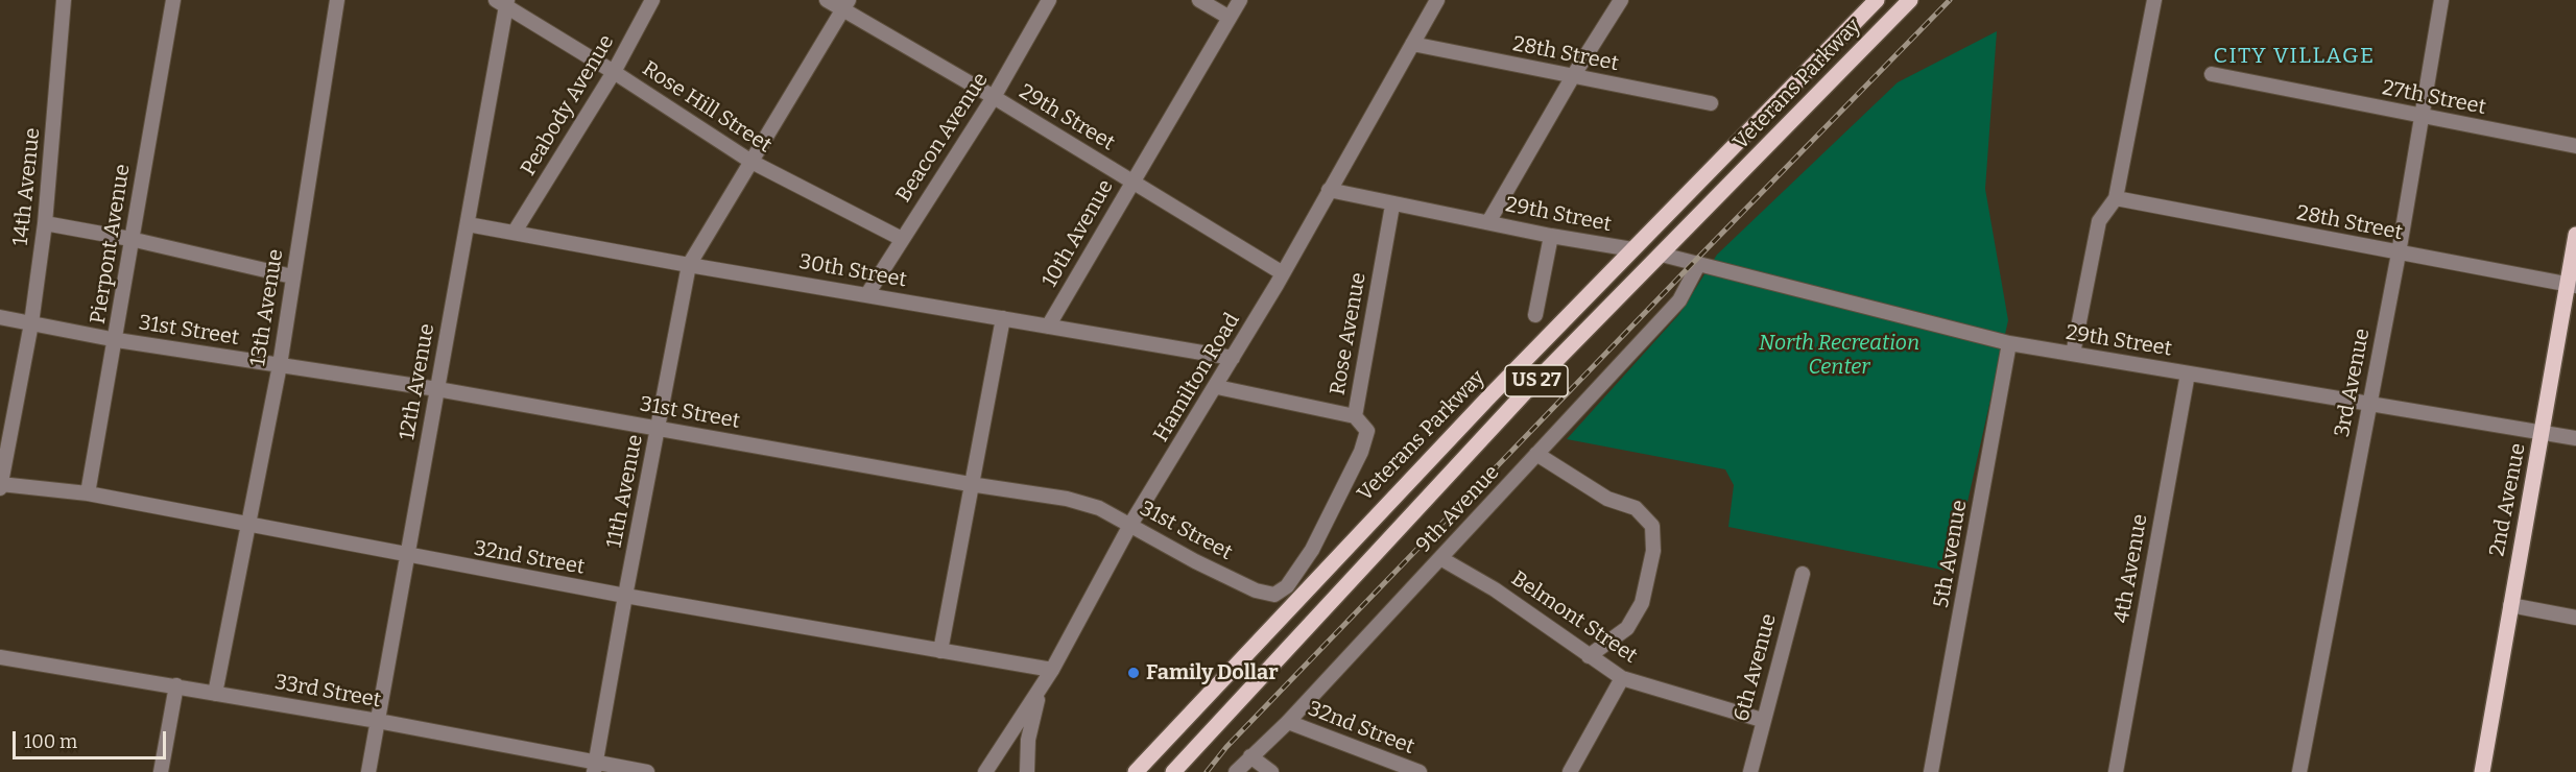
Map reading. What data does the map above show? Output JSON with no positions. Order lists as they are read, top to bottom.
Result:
{
  "streets": {
    "main road": ["Veterans Parkway", "US 27", "2nd Avenue"],
    "street": [
      "28th Street",
      "27th Street",
      "Peabody Avenue",
      "Rose Hill Street",
      "29th Street",
      "Beacon Avenue",
      "14th Avenue",
      "10th Avenue",
      "Pierpont Avenue",
      "30th Street",
      "13th Avenue",
      "31st Street",
      "Rose Avenue",
      "Hamilton Road",
      "12th Avenue",
      "3rd Avenue",
      "11th Avenue",
      "9th Avenue",
      "5th Avenue",
      "32nd Street",
      "4th Avenue",
      "Belmont Street",
      "6th Avenue",
      "33rd Street"
    ]
  },
  "crossings": [
    ["28th Street", "Hamilton Road"],
    ["28th Street", "3rd Avenue"],
    ["28th Street", "2nd Avenue"],
    ["Veterans Parkway", "29th Street"],
    ["27th Street", "3rd Avenue"],
    ["Peabody Avenue", "Rose Hill Street"],
    ["Peabody Avenue", "30th Street"],
    ["Rose Hill Street", "Beacon Avenue"],
    ["Rose Hill Street", "12th Avenue"],
    ["Rose Hill Street", "11th Avenue"],
    ["29th Street", "Beacon Avenue"],
    ["29th Street", "10th Avenue"],
    ["29th Street", "Rose Avenue"],
    ["29th Street", "Hamilton Road"],
    ["29th Street", "3rd Avenue"],
    ["29th Street", "11th Avenue"],
    ["29th Street", "2nd Avenue"],
    ["29th Street", "9th Avenue"],
    ["29th Street", "5th Avenue"],
    ["29th Street", "4th Avenue"],
    ["Beacon Avenue", "30th Street"],
    ["14th Avenue", "31st Street"],
    ["14th Avenue", "32nd Street"],
    ["10th Avenue", "30th Street"],
    ["Pierpont Avenue", "31st Street"],
    ["Pierpont Avenue", "32nd Street"],
    ["30th Street", "Hamilton Road"],
    ["30th Street", "12th Avenue"],
    ["30th Street", "11th Avenue"],
    ["13th Avenue", "31st Street"],
    ["13th Avenue", "32nd Street"],
    ["13th Avenue", "33rd Street"],
    ["31st Street", "Rose Avenue"],
    ["31st Street", "Hamilton Road"],
    ["31st Street", "12th Avenue"],
    ["31st Street", "11th Avenue"],
    ["Hamilton Road", "32nd Street"],
    ["12th Avenue", "32nd Street"],
    ["12th Avenue", "33rd Street"],
    ["11th Avenue", "32nd Street"],
    ["11th Avenue", "33rd Street"],
    ["9th Avenue", "32nd Street"],
    ["9th Avenue", "Belmont Street"],
    ["Belmont Street", "6th Avenue"]
  ],
  "districts": ["CITY VILLAGE"],
  "parks": ["North Recreation Center"],
  "places": ["Family Dollar"],
  "scale_bar": "100 m"
}
